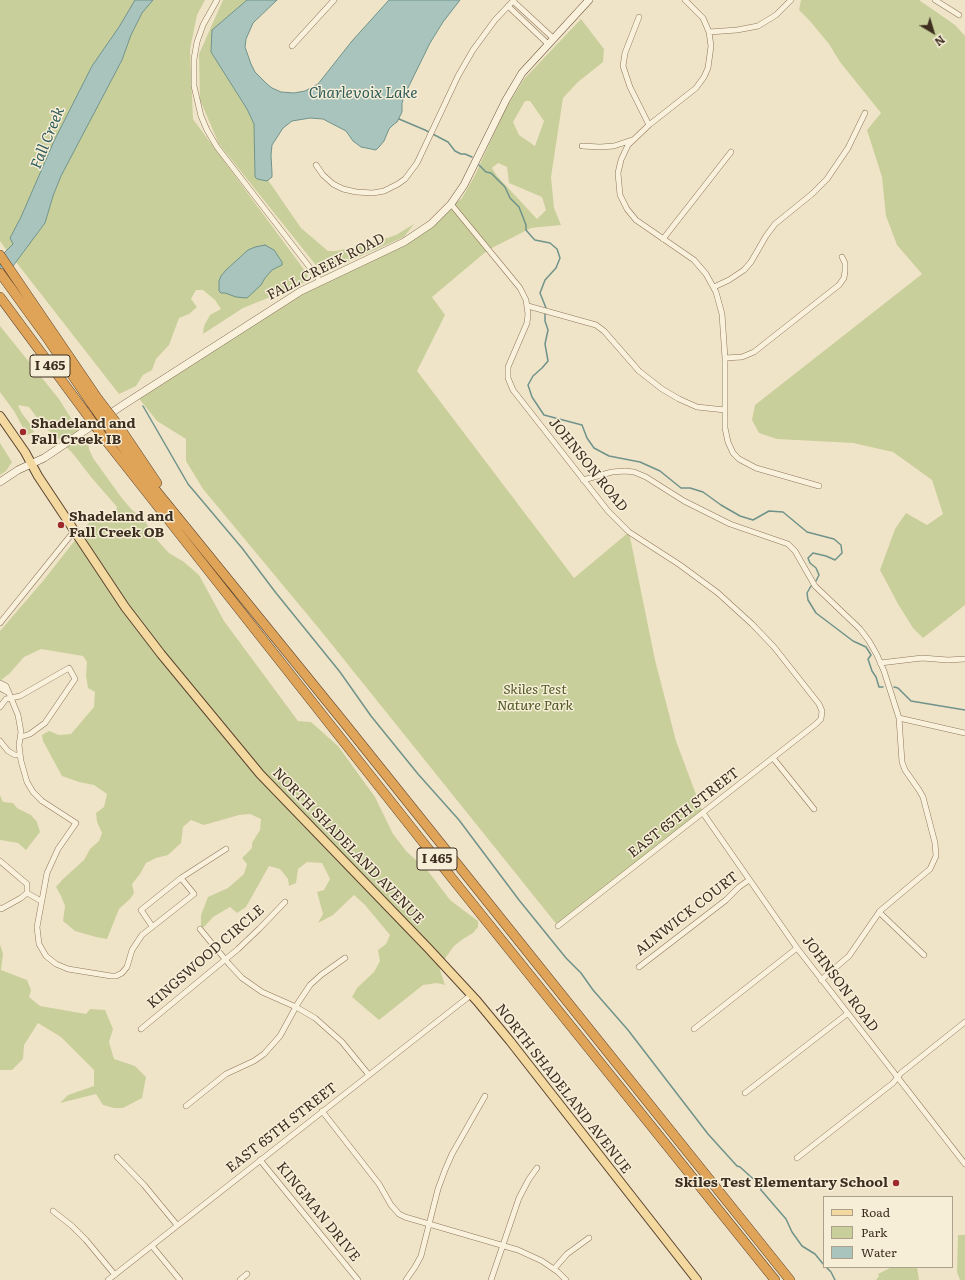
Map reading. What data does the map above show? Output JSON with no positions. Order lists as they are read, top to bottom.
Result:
{
  "streets": {
    "highway": ["I 465"],
    "main road": ["FALL CREEK ROAD", "NORTH SHADELAND AVENUE"],
    "street": [
      "JOHNSON ROAD",
      "EAST 65TH STREET",
      "ALNWICK COURT",
      "KINGSWOOD CIRCLE",
      "KINGMAN DRIVE"
    ]
  },
  "crossings": [
    ["FALL CREEK ROAD", "NORTH SHADELAND AVENUE"],
    ["JOHNSON ROAD", "EAST 65TH STREET"],
    ["JOHNSON ROAD", "ALNWICK COURT"],
    ["EAST 65TH STREET", "NORTH SHADELAND AVENUE"],
    ["EAST 65TH STREET", "KINGMAN DRIVE"]
  ],
  "water": ["Charlevoix Lake", "Fall Creek"],
  "parks": ["Skiles Test Nature Park"],
  "places": ["Shadeland and Fall Creek IB", "Shadeland and Fall Creek OB", "Skiles Test Elementary School"],
  "legend": ["Road", "Park", "Water"],
  "north": "bottom right"
}
